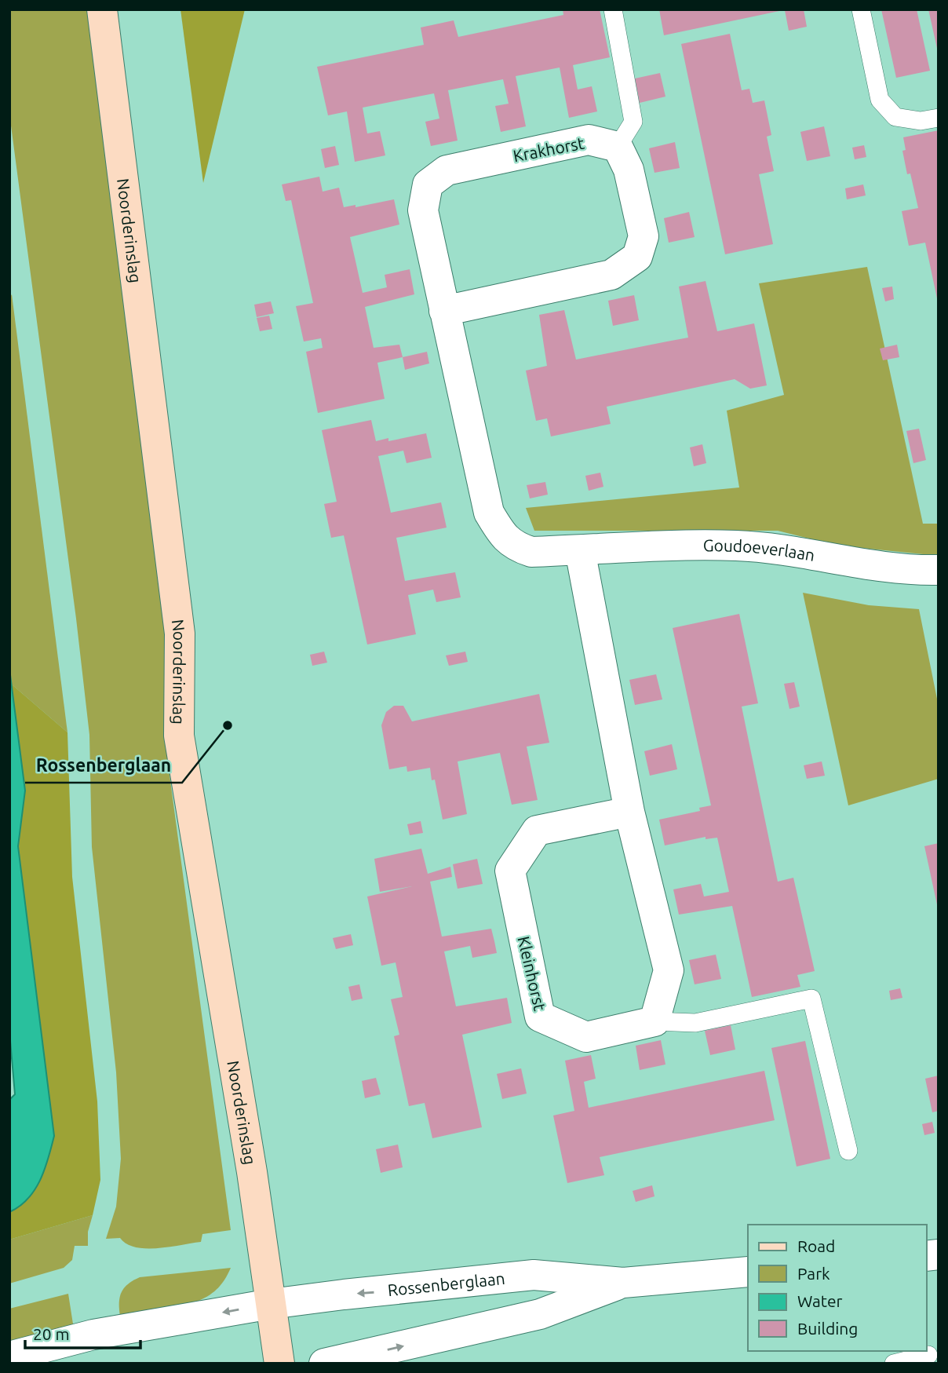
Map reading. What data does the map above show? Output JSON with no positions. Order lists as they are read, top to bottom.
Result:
{
  "streets": {
    "main road": ["Noorderinslag"],
    "street": [
      "Krakhorst",
      "Goudoeverlaan",
      "Kleinhorst",
      "Rossenberglaan"
    ]
  },
  "crossings": [
    ["Krakhorst", "Goudoeverlaan"],
    ["Noorderinslag", "Rossenberglaan"]
  ],
  "places": ["Rossenberglaan"],
  "legend": [
    "Road",
    "Park",
    "Water",
    "Building"
  ],
  "scale_bar": "20 m"
}
